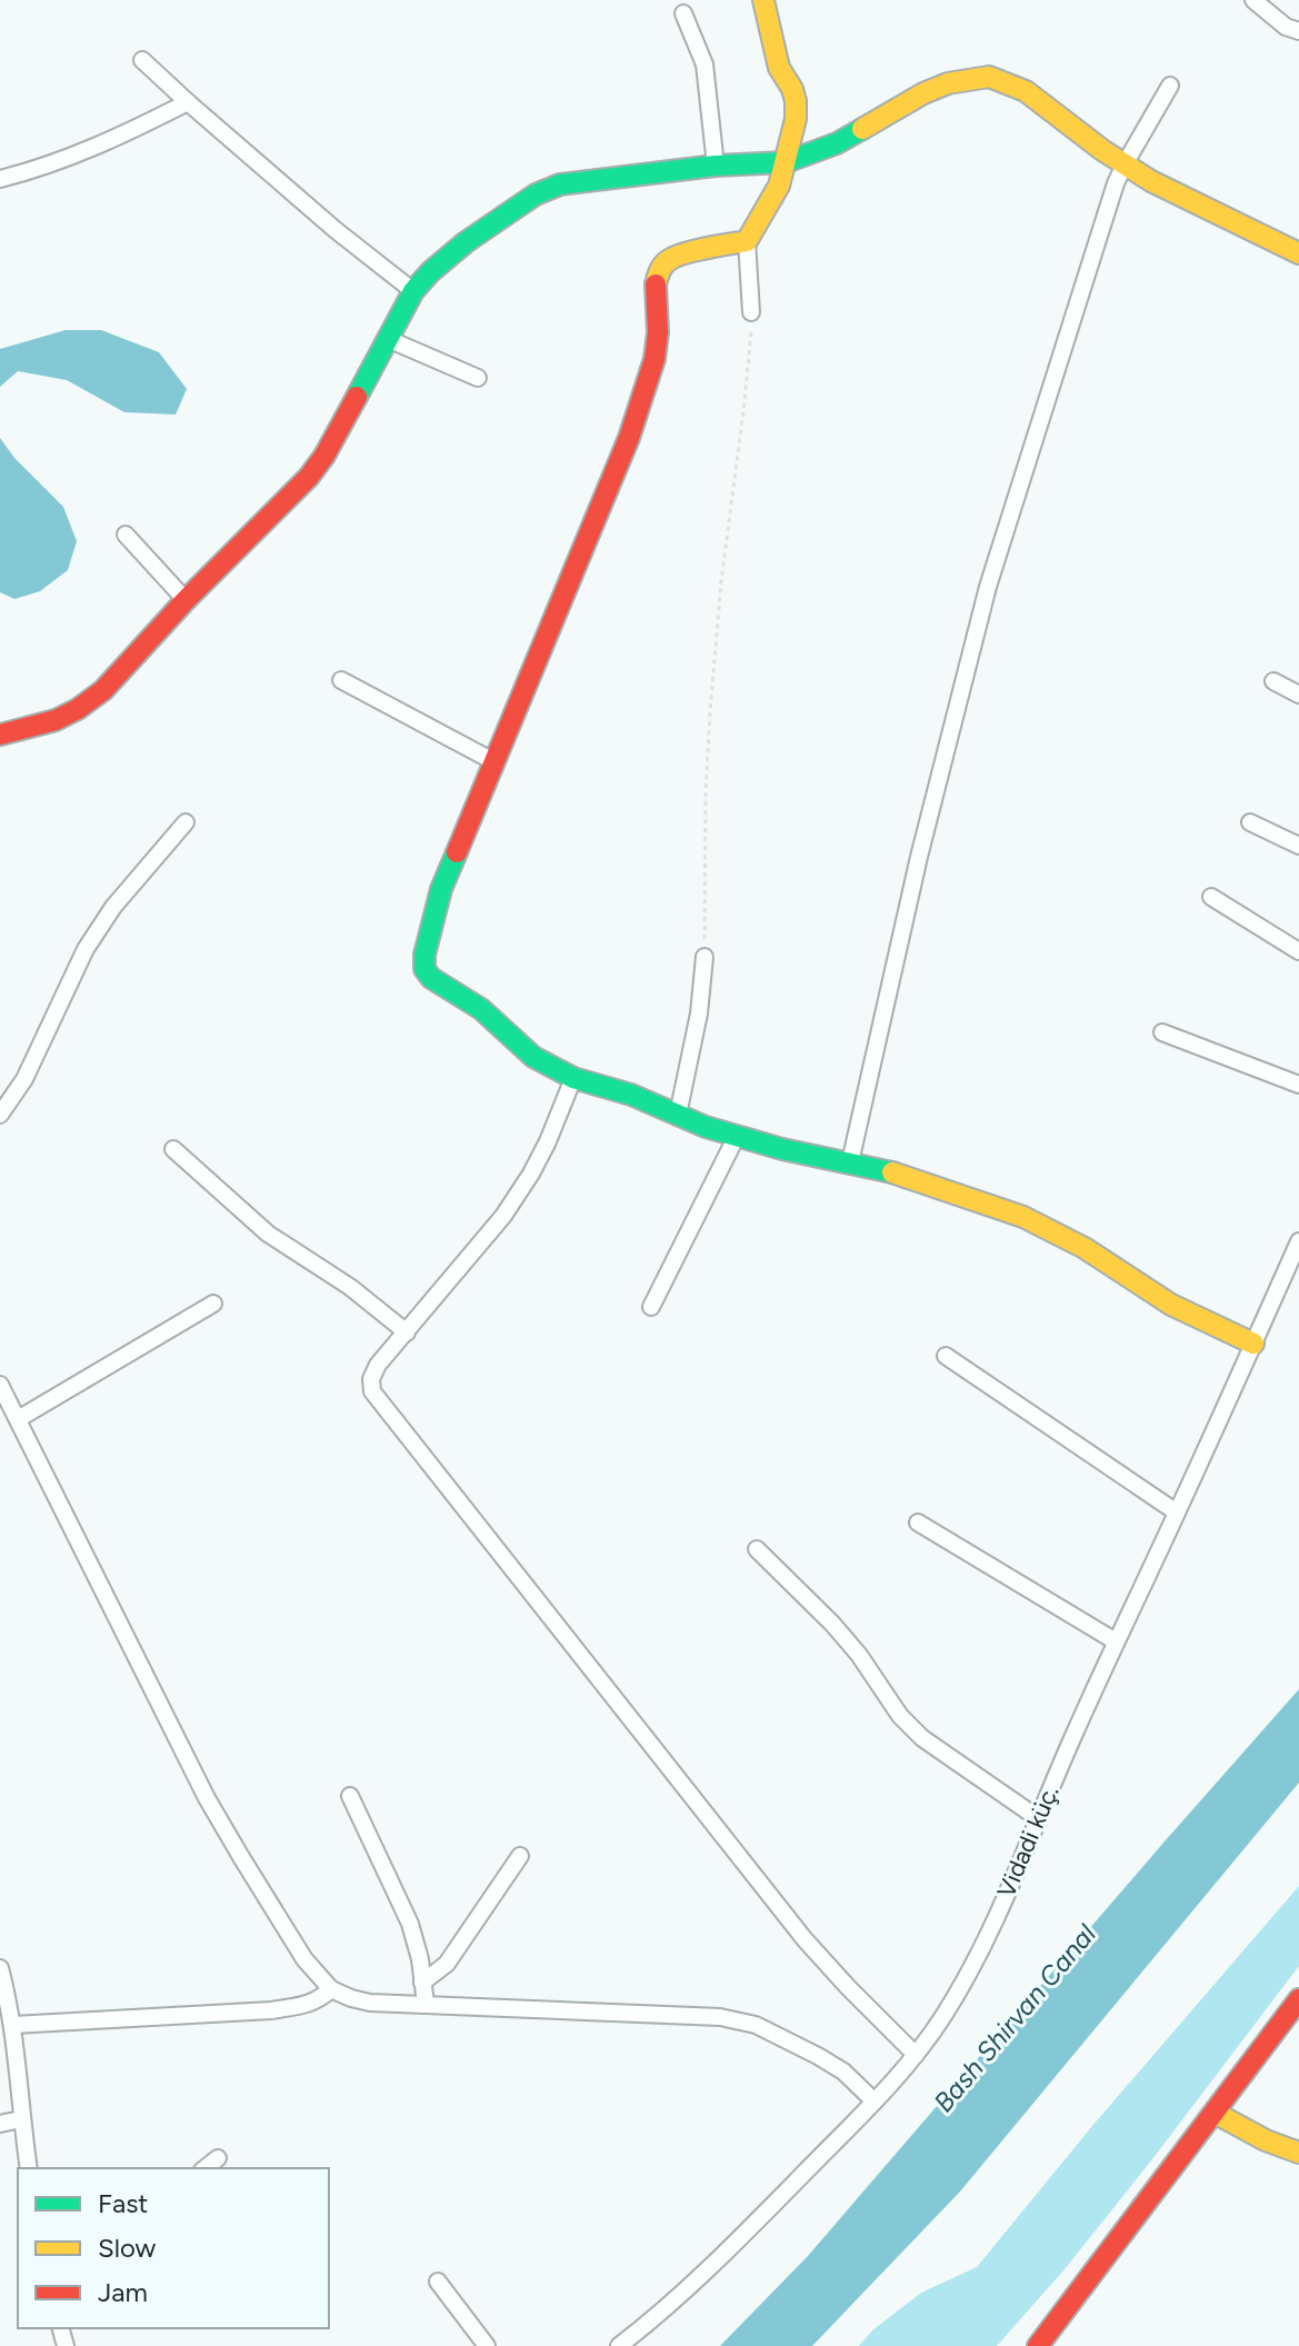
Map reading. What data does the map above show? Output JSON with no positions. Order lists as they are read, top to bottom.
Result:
{
  "streets": {
    "street": ["Vidadi küç."]
  },
  "water": ["Bash Shirvan Canal"],
  "legend": ["Fast", "Slow", "Jam"]
}
